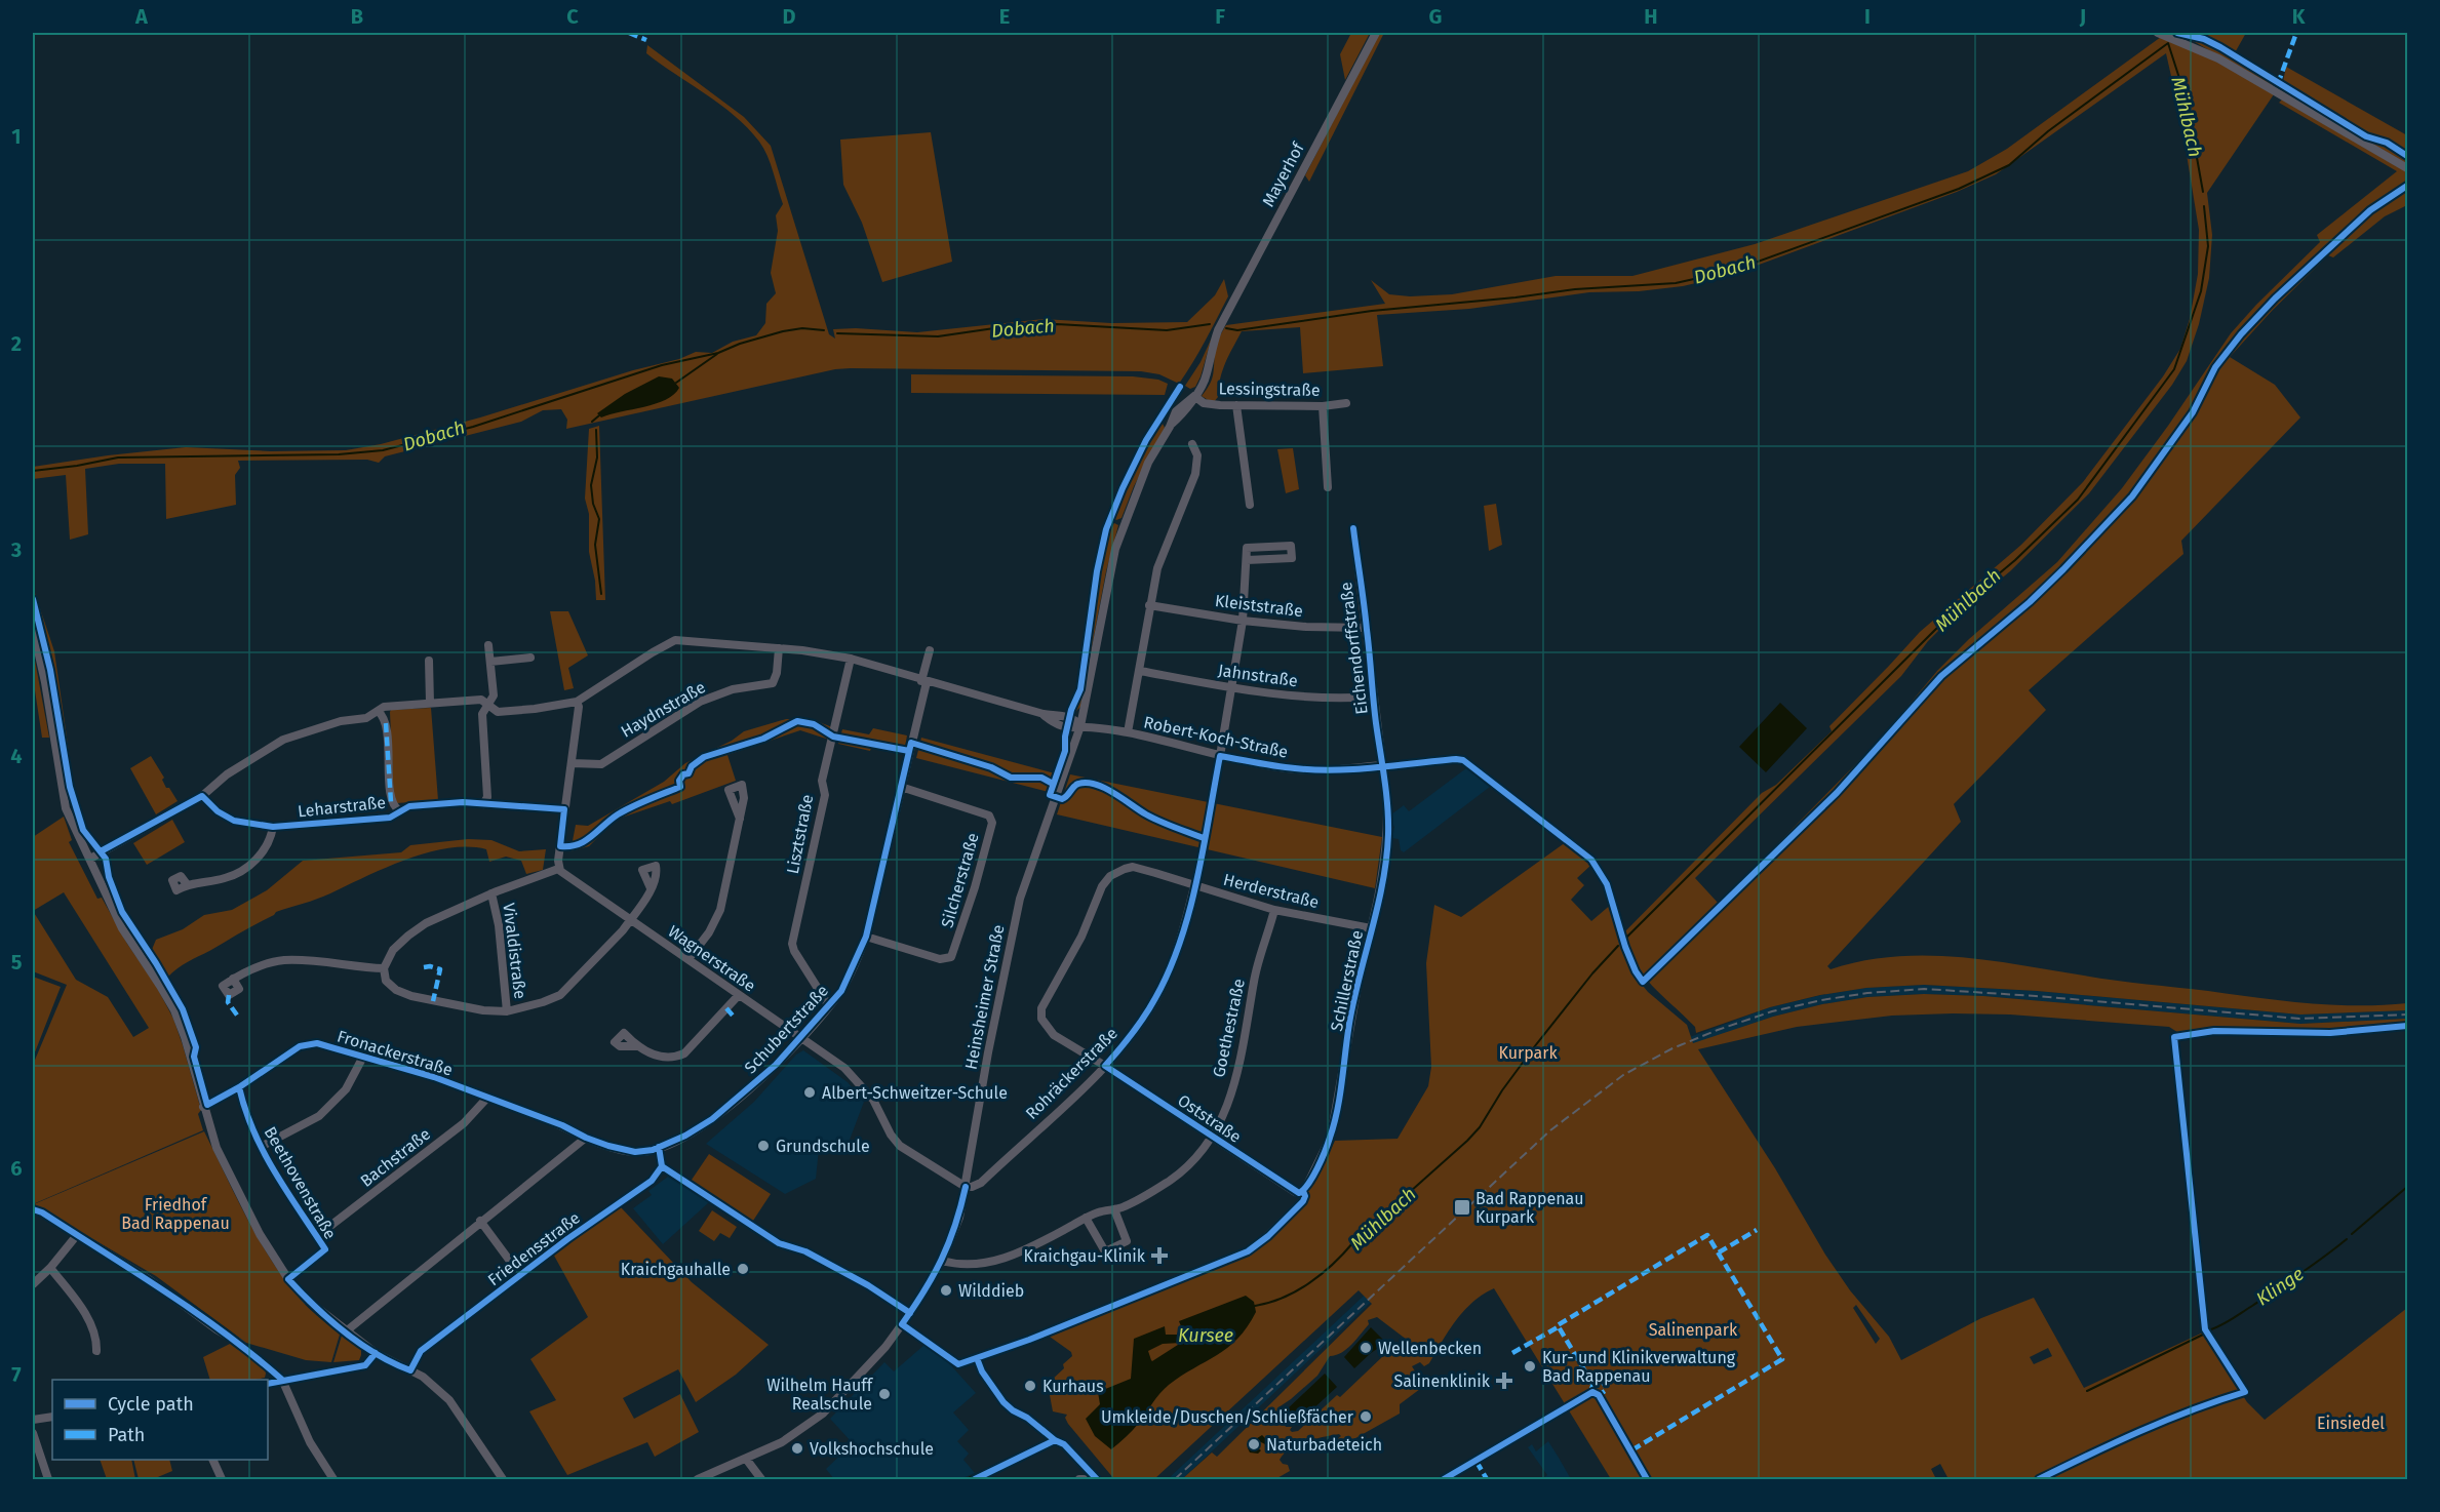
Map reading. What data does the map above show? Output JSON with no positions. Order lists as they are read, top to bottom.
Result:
{
  "streets": {
    "street": [
      "Mayerhof",
      "Lessingstraße",
      "Kleiststraße",
      "Eichendorffstraße",
      "Jahnstraße",
      "Haydnstraße",
      "Robert-Koch-Straße",
      "Leharstraße",
      "Lisztstraße",
      "Silcherstraße",
      "Herderstraße",
      "Vivaldistraße",
      "Wagnerstraße",
      "Schillerstraße",
      "Heinsheimer Straße",
      "Goethestraße",
      "Schubertstraße",
      "Fronackerstraße",
      "Rohräckerstraße",
      "Oststraße",
      "Bachstraße",
      "Beethovenstraße",
      "Friedensstraße"
    ]
  },
  "crossings": [
    ["Mayerhof", "Heinsheimer Straße"],
    ["Lessingstraße", "Heinsheimer Straße"],
    ["Kleiststraße", "Eichendorffstraße"],
    ["Eichendorffstraße", "Jahnstraße"],
    ["Eichendorffstraße", "Robert-Koch-Straße"],
    ["Eichendorffstraße", "Schillerstraße"],
    ["Haydnstraße", "Robert-Koch-Straße"],
    ["Robert-Koch-Straße", "Lisztstraße"],
    ["Robert-Koch-Straße", "Schillerstraße"],
    ["Robert-Koch-Straße", "Heinsheimer Straße"],
    ["Robert-Koch-Straße", "Schubertstraße"],
    ["Lisztstraße", "Schubertstraße"],
    ["Silcherstraße", "Schubertstraße"],
    ["Herderstraße", "Schillerstraße"],
    ["Herderstraße", "Goethestraße"],
    ["Herderstraße", "Rohräckerstraße"],
    ["Herderstraße", "Oststraße"],
    ["Wagnerstraße", "Heinsheimer Straße"],
    ["Wagnerstraße", "Schubertstraße"],
    ["Wagnerstraße", "Rohräckerstraße"],
    ["Schillerstraße", "Oststraße"],
    ["Heinsheimer Straße", "Goethestraße"],
    ["Heinsheimer Straße", "Rohräckerstraße"],
    ["Goethestraße", "Oststraße"],
    ["Schubertstraße", "Fronackerstraße"],
    ["Schubertstraße", "Friedensstraße"],
    ["Fronackerstraße", "Bachstraße"],
    ["Fronackerstraße", "Beethovenstraße"],
    ["Fronackerstraße", "Friedensstraße"],
    ["Rohräckerstraße", "Oststraße"],
    ["Bachstraße", "Beethovenstraße"]
  ],
  "water": [
    "Mühlbach",
    "Dobach",
    "Klinge",
    "Kursee"
  ],
  "parks": [
    "Kurpark",
    "Friedhof Bad Rappenau",
    "Salinenpark",
    "Einsiedel"
  ],
  "places": {
    "other": [
      "Albert-Schweitzer-Schule",
      "Grundschule",
      "Kraichgauhalle",
      "Wilddieb",
      "Wellenbecken",
      "Kur- und Klinikverwaltung Bad Rappenau",
      "Kurhaus",
      "Wilhelm Hauff Realschule",
      "Umkleide/Duschen/Schließfächer",
      "Naturbadeteich",
      "Volkshochschule"
    ],
    "transit": ["Bad Rappenau Kurpark"],
    "health": ["Kraichgau-Klinik", "Salinenklinik"]
  },
  "legend": ["Cycle path", "Path"],
  "grid": {
    "columns": [
      "A",
      "B",
      "C",
      "D",
      "E",
      "F",
      "G",
      "H",
      "I",
      "J",
      "K"
    ],
    "rows": [
      "1",
      "2",
      "3",
      "4",
      "5",
      "6",
      "7"
    ]
  }
}
